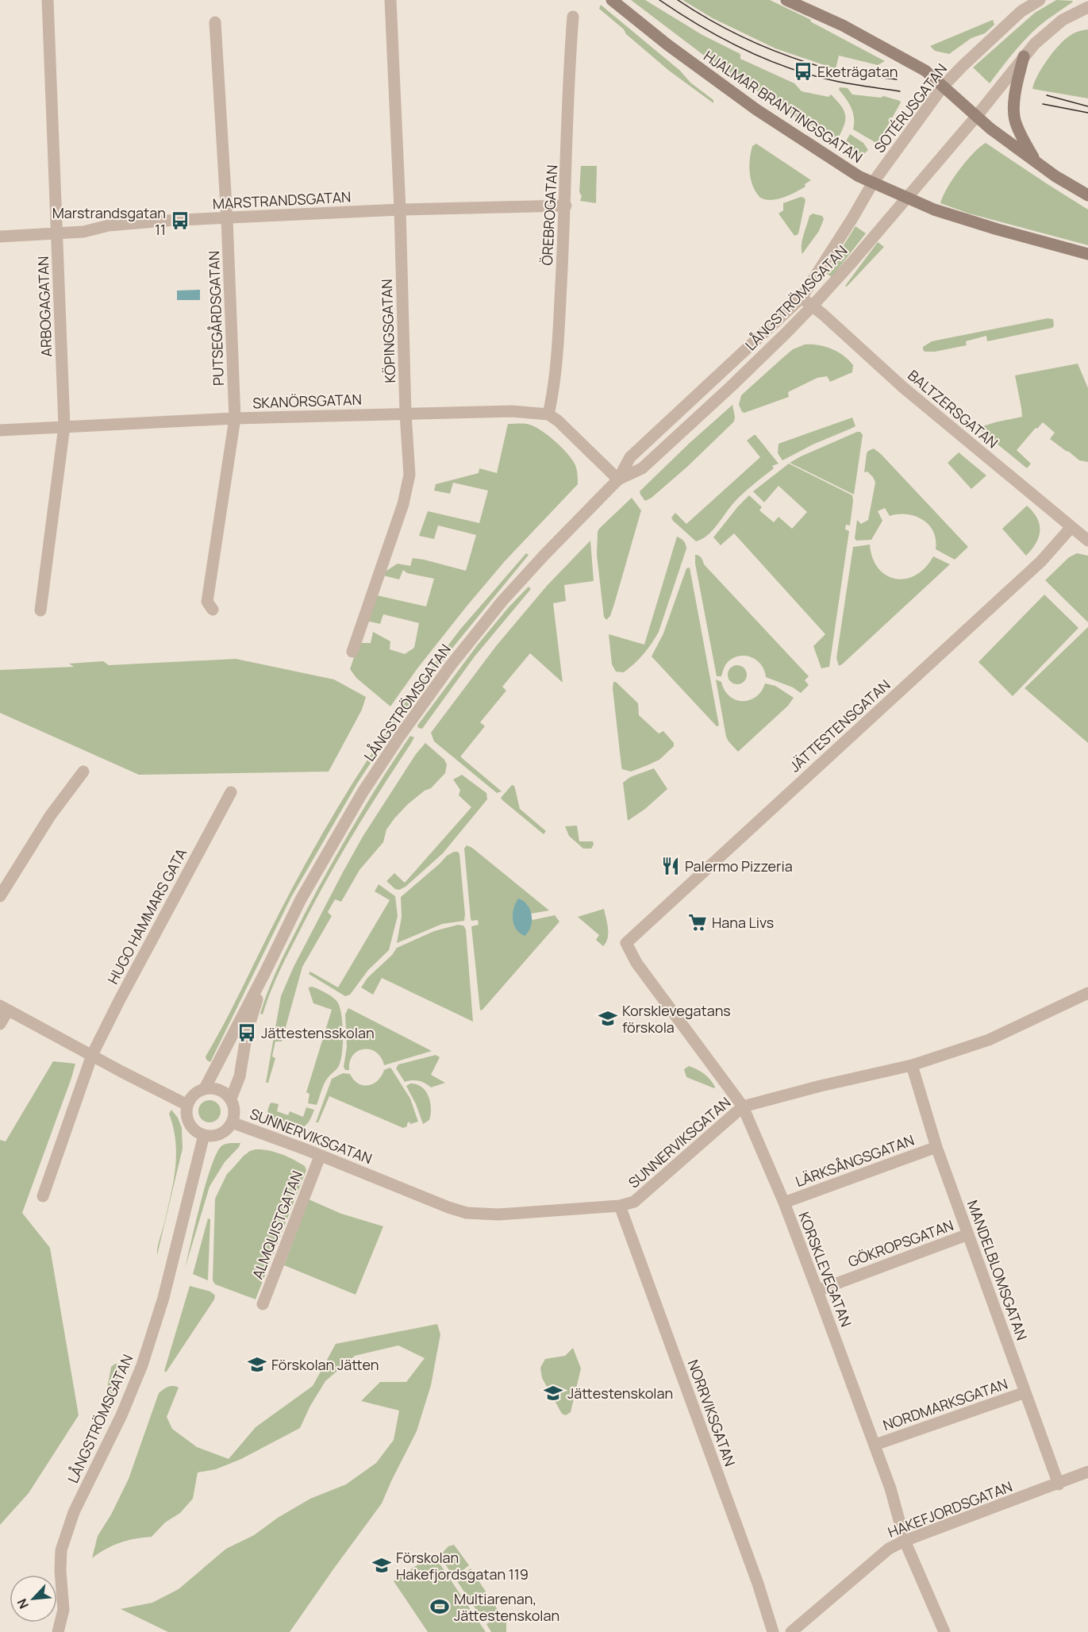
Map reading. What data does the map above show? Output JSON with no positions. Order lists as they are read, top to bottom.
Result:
{
  "streets": {
    "main road": ["HJALMAR BRANTINGSGATAN"],
    "street": [
      "SOTÉRUSGATAN",
      "MARSTRANDSGATAN",
      "ÖREBROGATAN",
      "LÅNGSTRÖMSGATAN",
      "ARBOGAGATAN",
      "PUTSEGÅRDSGATAN",
      "KÖPINGSGATAN",
      "SKANÖRSGATAN",
      "BALTZERSGATAN",
      "JÄTTESTENSGATAN",
      "HUGO HAMMARS GATA",
      "SUNNERVIKSGATAN",
      "LÄRKSÅNGSGATAN",
      "ALMQUISTGATAN",
      "GÖKROPSGATAN",
      "KORSKLEVEGATAN",
      "MANDELBLOMSGATAN",
      "NORDMARKSGATAN",
      "NORRVIKSGATAN",
      "HAKEFJORDSGATAN"
    ]
  },
  "crossings": [
    ["HJALMAR BRANTINGSGATAN", "SOTÉRUSGATAN"],
    ["HJALMAR BRANTINGSGATAN", "LÅNGSTRÖMSGATAN"],
    ["SOTÉRUSGATAN", "LÅNGSTRÖMSGATAN"],
    ["MARSTRANDSGATAN", "ÖREBROGATAN"],
    ["MARSTRANDSGATAN", "ARBOGAGATAN"],
    ["MARSTRANDSGATAN", "PUTSEGÅRDSGATAN"],
    ["MARSTRANDSGATAN", "KÖPINGSGATAN"],
    ["ÖREBROGATAN", "SKANÖRSGATAN"],
    ["LÅNGSTRÖMSGATAN", "BALTZERSGATAN"],
    ["LÅNGSTRÖMSGATAN", "SUNNERVIKSGATAN"],
    ["ARBOGAGATAN", "SKANÖRSGATAN"],
    ["PUTSEGÅRDSGATAN", "SKANÖRSGATAN"],
    ["KÖPINGSGATAN", "SKANÖRSGATAN"],
    ["BALTZERSGATAN", "JÄTTESTENSGATAN"],
    ["JÄTTESTENSGATAN", "KORSKLEVEGATAN"],
    ["SUNNERVIKSGATAN", "ALMQUISTGATAN"],
    ["SUNNERVIKSGATAN", "KORSKLEVEGATAN"],
    ["SUNNERVIKSGATAN", "MANDELBLOMSGATAN"],
    ["SUNNERVIKSGATAN", "NORRVIKSGATAN"],
    ["LÄRKSÅNGSGATAN", "KORSKLEVEGATAN"],
    ["LÄRKSÅNGSGATAN", "MANDELBLOMSGATAN"],
    ["GÖKROPSGATAN", "KORSKLEVEGATAN"],
    ["GÖKROPSGATAN", "MANDELBLOMSGATAN"],
    ["KORSKLEVEGATAN", "NORDMARKSGATAN"],
    ["KORSKLEVEGATAN", "HAKEFJORDSGATAN"],
    ["MANDELBLOMSGATAN", "NORDMARKSGATAN"],
    ["MANDELBLOMSGATAN", "HAKEFJORDSGATAN"]
  ],
  "places": {
    "bus stop": ["Eketrägatan", "Marstrandsgatan 11", "Jättestensskolan"],
    "restaurant": ["Palermo Pizzeria"],
    "supermarket": ["Hana Livs"],
    "school or university": [
      "Korsklevegatans förskola",
      "Förskolan Jätten",
      "Jättestenskolan",
      "Förskolan Hakefjordsgatan 119"
    ],
    "sports": ["Multiarenan, Jättestenskolan"]
  },
  "north": "bottom left"
}
